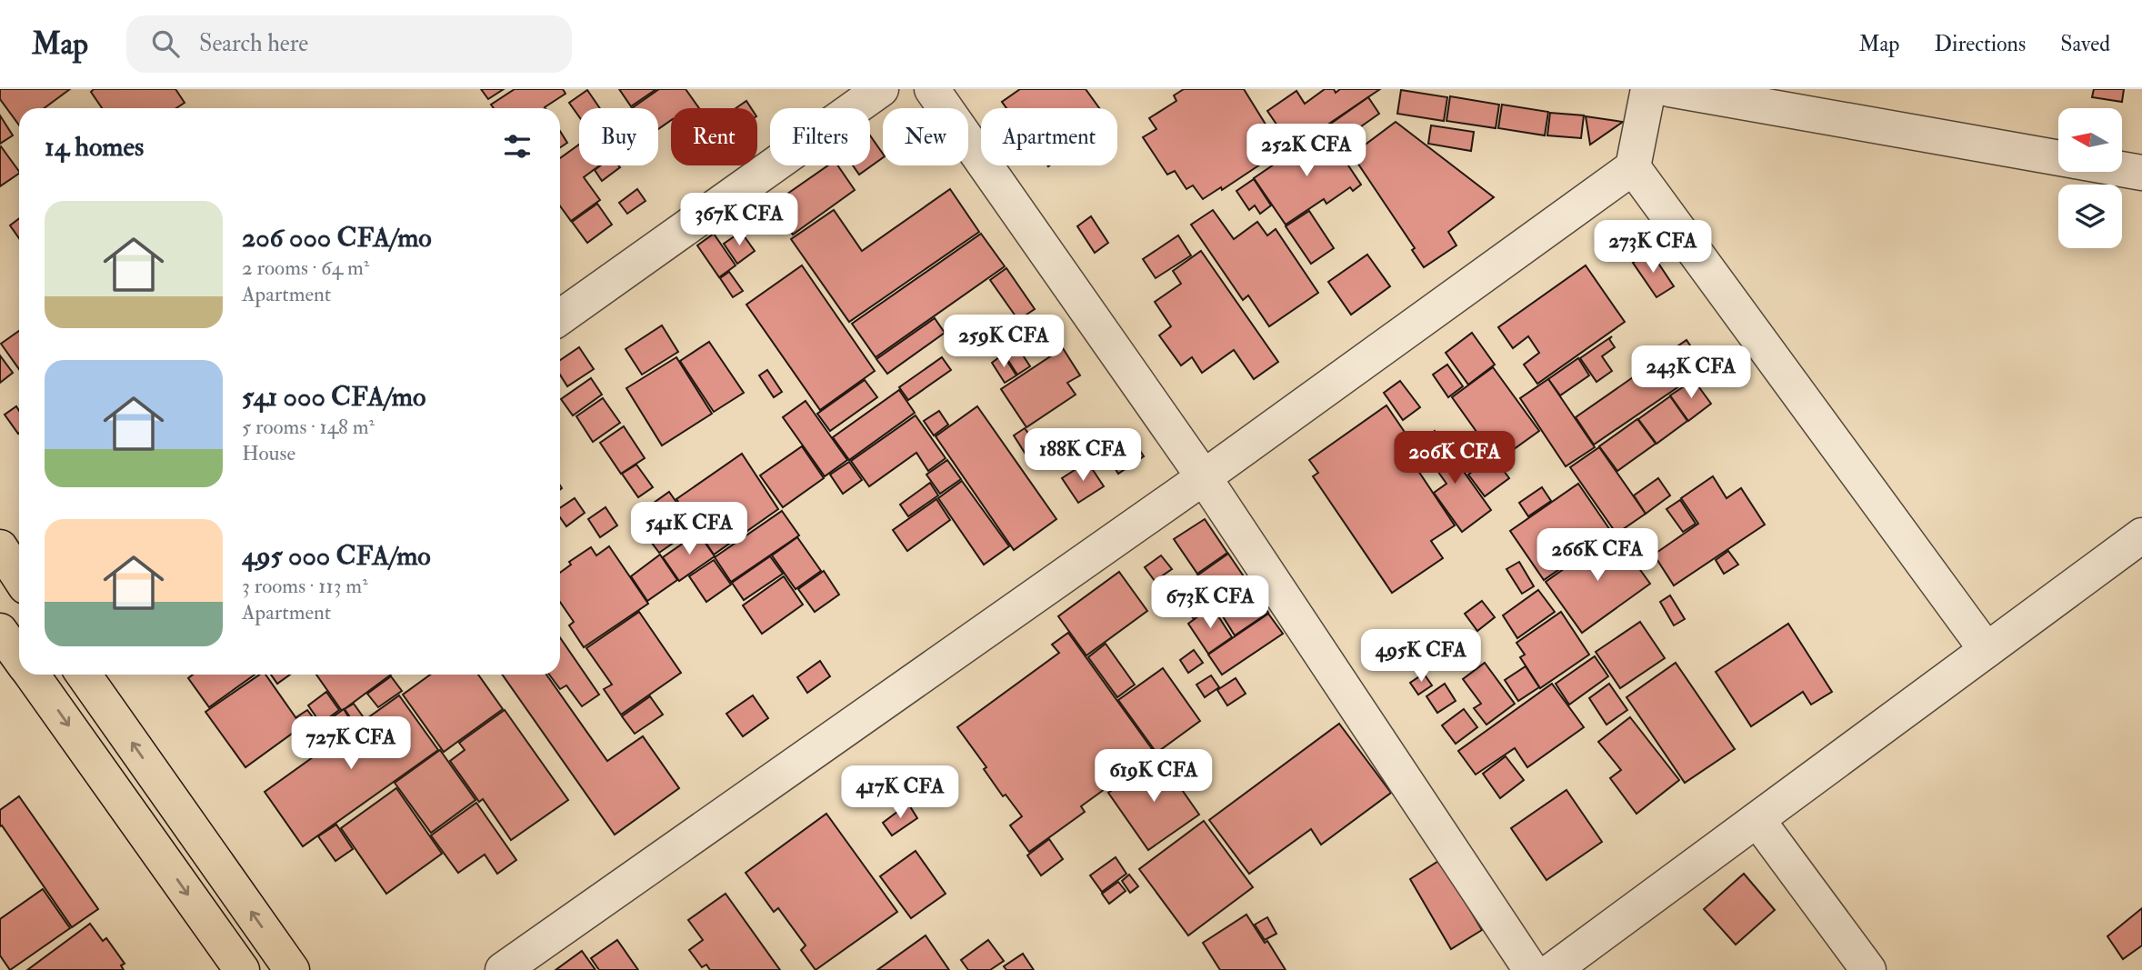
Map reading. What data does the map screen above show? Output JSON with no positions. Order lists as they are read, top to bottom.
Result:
{
  "north": "left",
  "page": {
    "header": "Map",
    "search": "Search here",
    "nav": ["Map", "Directions", "Saved"],
    "chip": [
      "Buy",
      "Rent",
      "Filters",
      "New",
      "Apartment"
    ],
    "heading": "14 homes",
    "price": [
      "252K CFA",
      "367K CFA",
      "273K CFA",
      "259K CFA",
      "243K CFA",
      "188K CFA",
      "206K CFA",
      "541K CFA",
      "266K CFA",
      "673K CFA",
      "495K CFA",
      "727K CFA",
      "619K CFA",
      "417K CFA"
    ],
    "list": [
      {
        "name": "206 000 CFA/mo",
        "note": "2 rooms · 64 m² · Apartment"
      },
      {
        "name": "541 000 CFA/mo",
        "note": "5 rooms · 148 m² · House"
      },
      {
        "name": "495 000 CFA/mo",
        "note": "3 rooms · 113 m² · Apartment"
      }
    ]
  }
}
